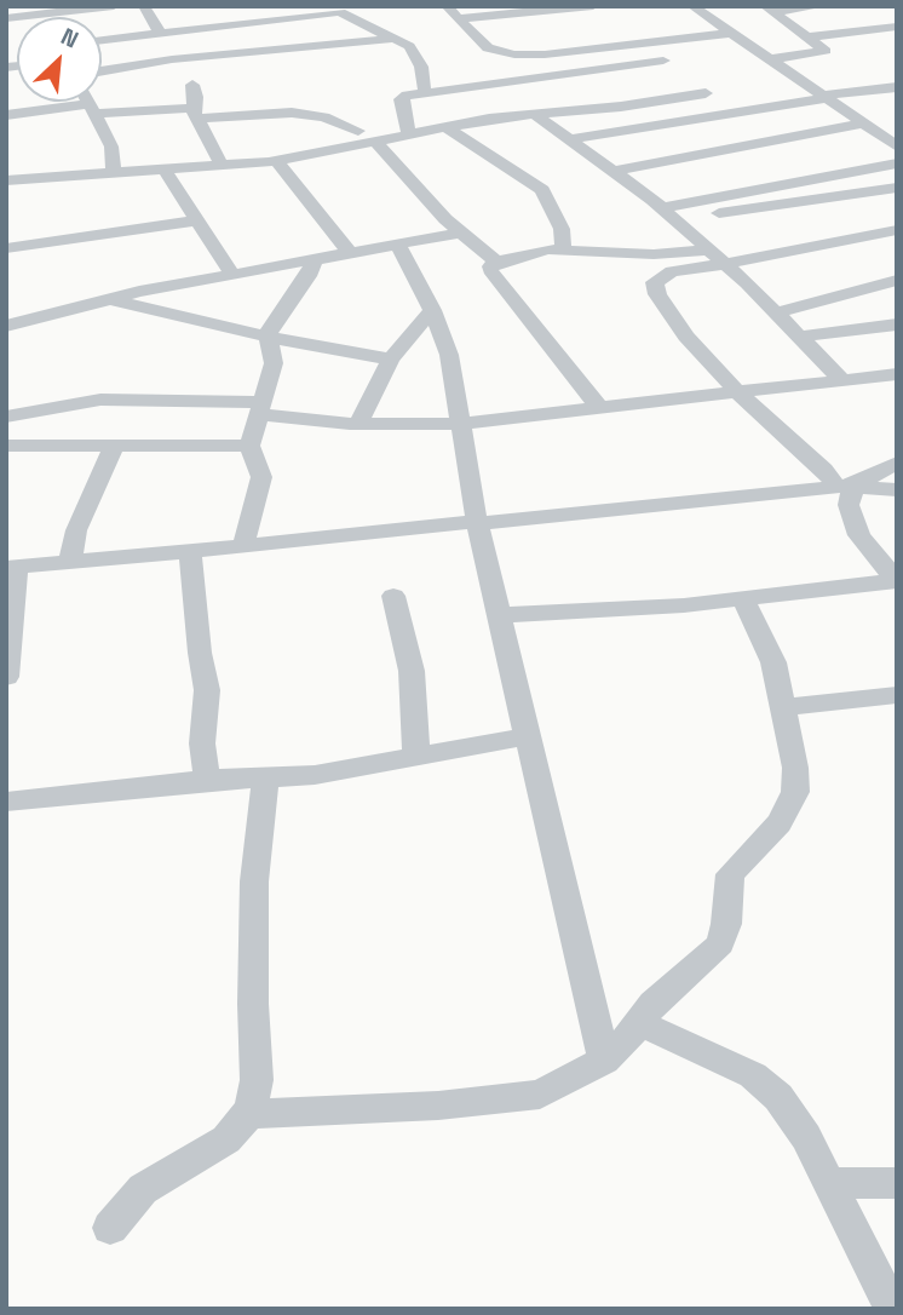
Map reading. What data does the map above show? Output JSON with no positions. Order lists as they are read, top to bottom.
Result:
{
  "north": "top right"
}
